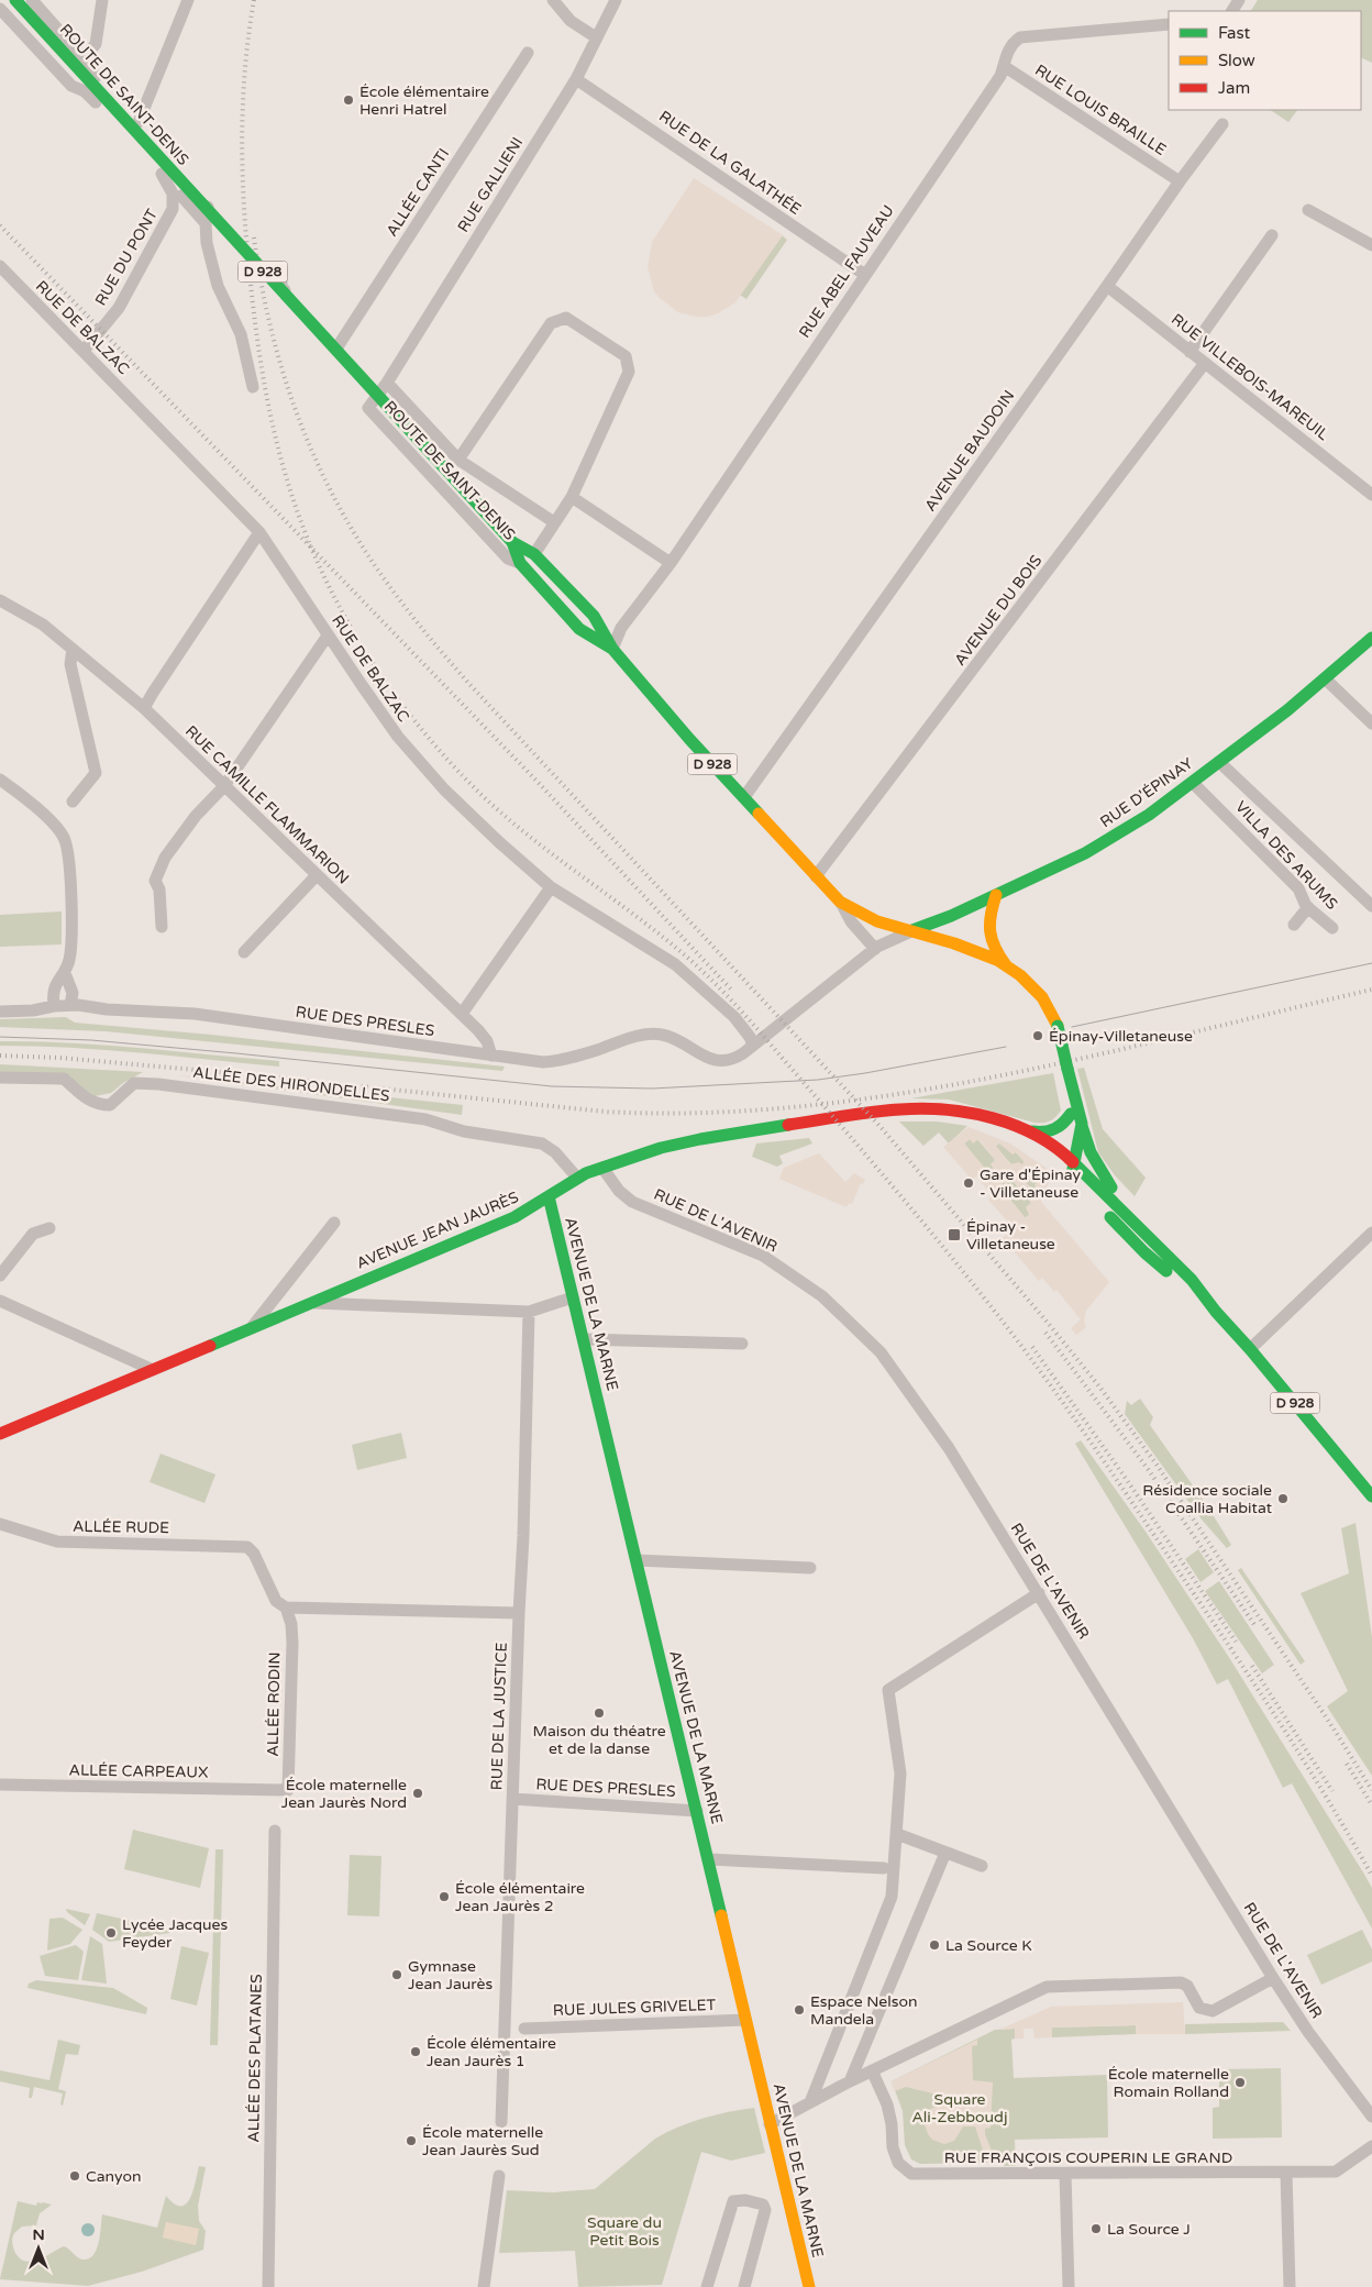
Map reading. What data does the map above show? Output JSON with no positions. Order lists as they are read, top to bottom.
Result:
{
  "streets": {
    "main road": [
      "ROUTE DE SAINT-DENIS",
      "D 928",
      "RUE D'ÉPINAY",
      "AVENUE JEAN JAURÈS",
      "AVENUE DE LA MARNE"
    ],
    "street": [
      "RUE LOUIS BRAILLE",
      "RUE DE LA GALATHÉE",
      "RUE GALLIENI",
      "ALLÉE CANTI",
      "RUE DU PONT",
      "RUE ABEL FAUVEAU",
      "RUE DE BALZAC",
      "RUE VILLEBOIS-MAREUIL",
      "AVENUE BAUDOIN",
      "AVENUE DU BOIS",
      "RUE CAMILLE FLAMMARION",
      "VILLA DES ARUMS",
      "RUE DES PRESLES",
      "ALLÉE DES HIRONDELLES",
      "RUE DE L'AVENIR",
      "ALLÉE RUDE",
      "ALLÉE RODIN",
      "RUE DE LA JUSTICE",
      "ALLÉE CARPEAUX",
      "RUE JULES GRIVELET",
      "ALLÉE DES PLATANES",
      "RUE FRANÇOIS COUPERIN LE GRAND"
    ]
  },
  "crossings": [
    ["ROUTE DE SAINT-DENIS", "RUE GALLIENI"],
    ["ROUTE DE SAINT-DENIS", "ALLÉE CANTI"],
    ["ROUTE DE SAINT-DENIS", "RUE DU PONT"],
    ["ROUTE DE SAINT-DENIS", "D 928"],
    ["ROUTE DE SAINT-DENIS", "RUE ABEL FAUVEAU"],
    ["ROUTE DE SAINT-DENIS", "AVENUE BAUDOIN"],
    ["ROUTE DE SAINT-DENIS", "AVENUE DU BOIS"],
    ["ROUTE DE SAINT-DENIS", "RUE D'ÉPINAY"],
    ["RUE LOUIS BRAILLE", "RUE ABEL FAUVEAU"],
    ["RUE LOUIS BRAILLE", "AVENUE BAUDOIN"],
    ["RUE DE LA GALATHÉE", "RUE GALLIENI"],
    ["RUE DE LA GALATHÉE", "RUE ABEL FAUVEAU"],
    ["RUE DU PONT", "RUE DE BALZAC"],
    ["D 928", "RUE D'ÉPINAY"],
    ["D 928", "AVENUE JEAN JAURÈS"],
    ["RUE DE BALZAC", "RUE DES PRESLES"],
    ["RUE VILLEBOIS-MAREUIL", "AVENUE BAUDOIN"],
    ["RUE VILLEBOIS-MAREUIL", "AVENUE DU BOIS"],
    ["RUE D'ÉPINAY", "VILLA DES ARUMS"],
    ["RUE CAMILLE FLAMMARION", "RUE DES PRESLES"],
    ["RUE DES PRESLES", "AVENUE DE LA MARNE"],
    ["RUE DES PRESLES", "RUE DE LA JUSTICE"],
    ["ALLÉE DES HIRONDELLES", "AVENUE JEAN JAURÈS"],
    ["RUE DE L'AVENIR", "AVENUE JEAN JAURÈS"],
    ["AVENUE JEAN JAURÈS", "AVENUE DE LA MARNE"],
    ["AVENUE DE LA MARNE", "RUE JULES GRIVELET"],
    ["ALLÉE RUDE", "ALLÉE RODIN"],
    ["ALLÉE RODIN", "ALLÉE CARPEAUX"]
  ],
  "parks": ["Square Ali-Zebboudj", "Square du Petit Bois"],
  "places": {
    "other": [
      "École élémentaire Henri Hatrel",
      "Épinay-Villetaneuse",
      "Gare d'Épinay - Villetaneuse",
      "Résidence sociale Coallia Habitat",
      "Maison du théatre et de la danse",
      "École maternelle Jean Jaurès Nord",
      "École élémentaire Jean Jaurès 2",
      "Lycée Jacques Feyder",
      "La Source K",
      "Gymnase Jean Jaurès",
      "Espace Nelson Mandela",
      "École élémentaire Jean Jaurès 1",
      "École maternelle Romain Rolland",
      "École maternelle Jean Jaurès Sud",
      "Canyon",
      "La Source J"
    ],
    "transit": ["Épinay - Villetaneuse"]
  },
  "legend": ["Fast", "Slow", "Jam"],
  "north": "top"
}
